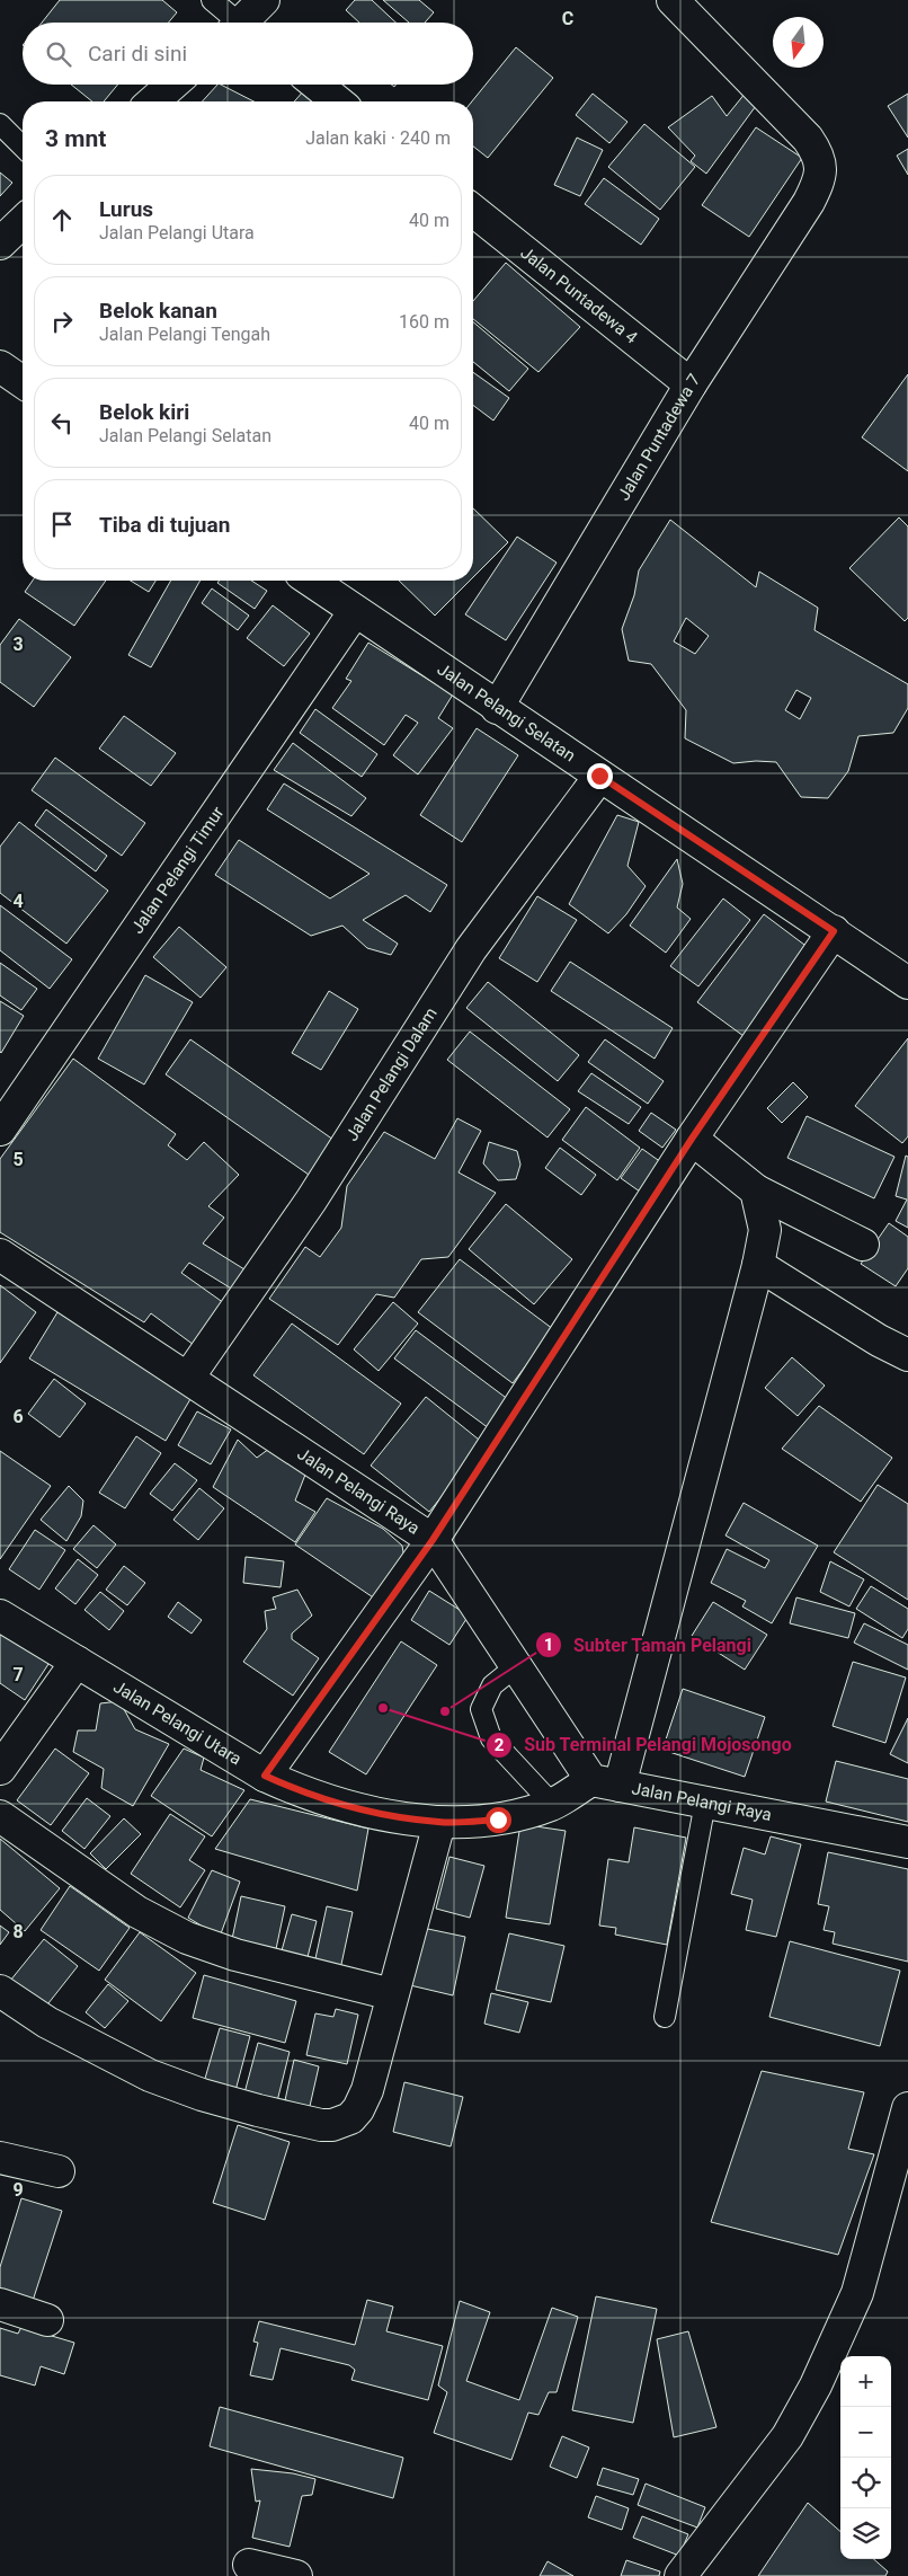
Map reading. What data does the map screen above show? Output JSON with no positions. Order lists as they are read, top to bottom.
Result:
{
  "streets": {
    "street": [
      "Jalan Puntadewa 4",
      "Jalan Puntadewa 7",
      "Jalan Pelangi Selatan",
      "Jalan Pelangi Timur",
      "Jalan Pelangi Dalam",
      "Jalan Pelangi Raya",
      "Jalan Pelangi Utara"
    ]
  },
  "crossings": [
    ["Jalan Puntadewa 4", "Jalan Puntadewa 7"],
    ["Jalan Puntadewa 7", "Jalan Pelangi Selatan"],
    ["Jalan Pelangi Selatan", "Jalan Pelangi Timur"],
    ["Jalan Pelangi Selatan", "Jalan Pelangi Dalam"],
    ["Jalan Pelangi Dalam", "Jalan Pelangi Raya"],
    ["Jalan Pelangi Raya", "Jalan Pelangi Utara"]
  ],
  "places": ["Sub Terminal Pelangi Mojosongo", "Subter Taman Pelangi"],
  "north": "bottom",
  "page": {
    "search": "Cari di sini",
    "heading": ["3 mnt", "Jalan kaki · 240 m"],
    "list": [
      ["Lurus", "Jalan Pelangi Utara", "40 m"],
      ["Belok kanan", "Jalan Pelangi Tengah", "160 m"],
      ["Belok kiri", "Jalan Pelangi Selatan", "40 m"],
      "Tiba di tujuan"
    ],
    "map_buttons": ["+", "−"]
  },
  "grid": {
    "columns": ["C"],
    "rows": [
      "3",
      "4",
      "5",
      "6",
      "7",
      "8",
      "9"
    ]
  }
}
